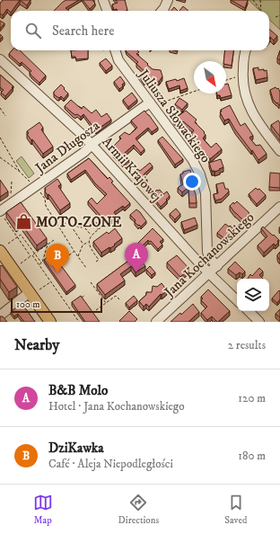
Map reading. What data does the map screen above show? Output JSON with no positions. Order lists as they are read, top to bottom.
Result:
{
  "streets": {
    "street": [
      "Juliusza Słowackiego",
      "Jana Długosza",
      "Armii Krajowej",
      "Jana Kochanowskiego"
    ]
  },
  "crossings": [
    ["Juliusza Słowackiego", "Jana Długosza"],
    ["Jana Długosza", "Armii Krajowej"],
    ["Armii Krajowej", "Jana Kochanowskiego"]
  ],
  "places": {
    "shop": ["MOTO-ZONE"]
  },
  "scale_bar": "100 m",
  "north": "bottom right",
  "page": {
    "search": "Search here",
    "pins": ["A", "B"],
    "scale": "100 m",
    "heading": ["Nearby", "2 results"],
    "list": [
      {
        "mark": "A",
        "name": "B&B Molo",
        "note": "Hotel · Jana Kochanowskiego",
        "value": "120 m"
      },
      {
        "mark": "B",
        "name": "DziKawka",
        "note": "Café · Aleja Niepodległości",
        "value": "180 m"
      }
    ],
    "nav": ["Map", "Directions", "Saved"]
  }
}
